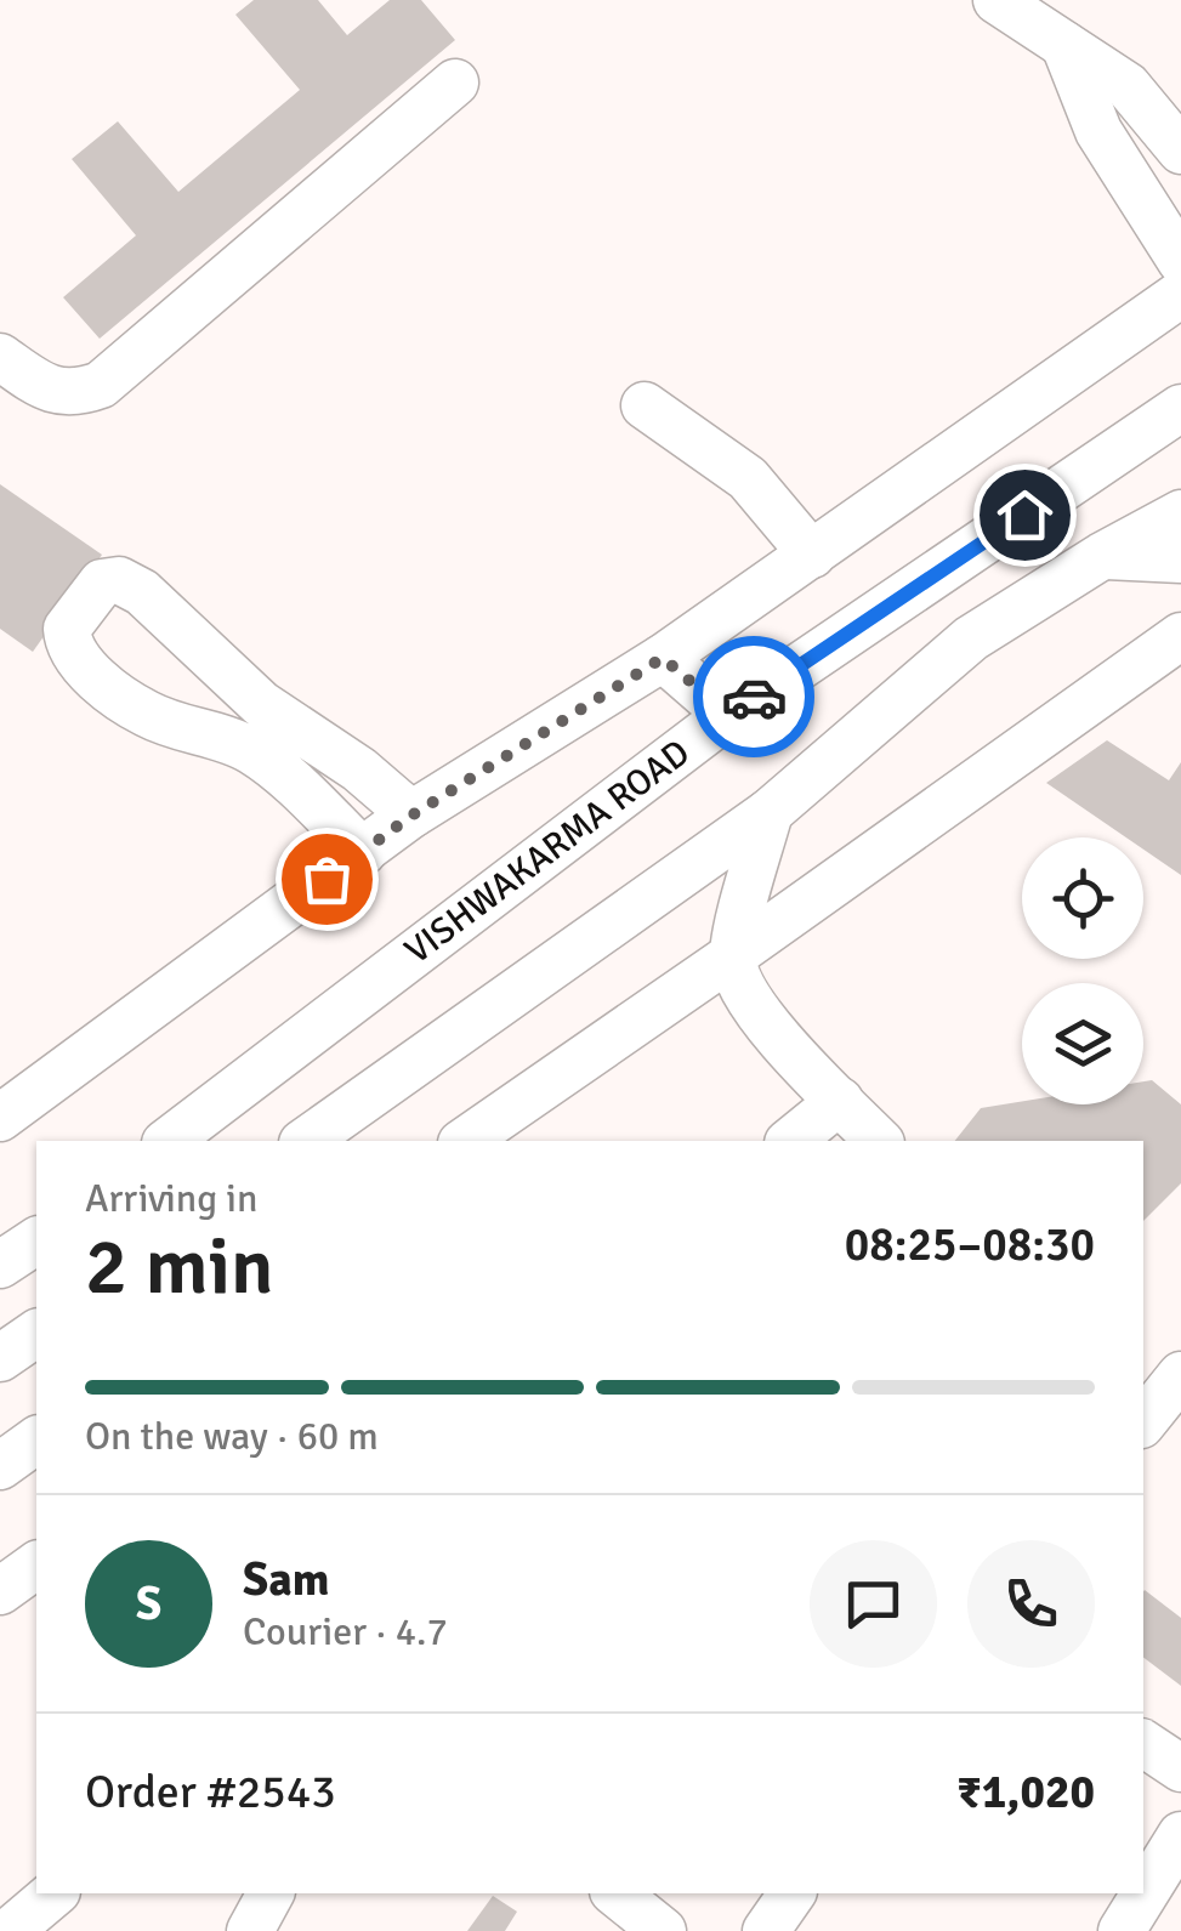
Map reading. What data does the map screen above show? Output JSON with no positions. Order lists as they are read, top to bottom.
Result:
{
  "streets": {
    "street": ["VISHWAKARMA ROAD"]
  },
  "page": {
    "heading": ["2 min", "Arriving in", "08:25–08:30"],
    "panel": [
      "Sam",
      "Courier · 4.7",
      "Order #2543",
      "₹1,020"
    ],
    "bar": "On the way · 60 m",
    "round": "S"
  }
}
